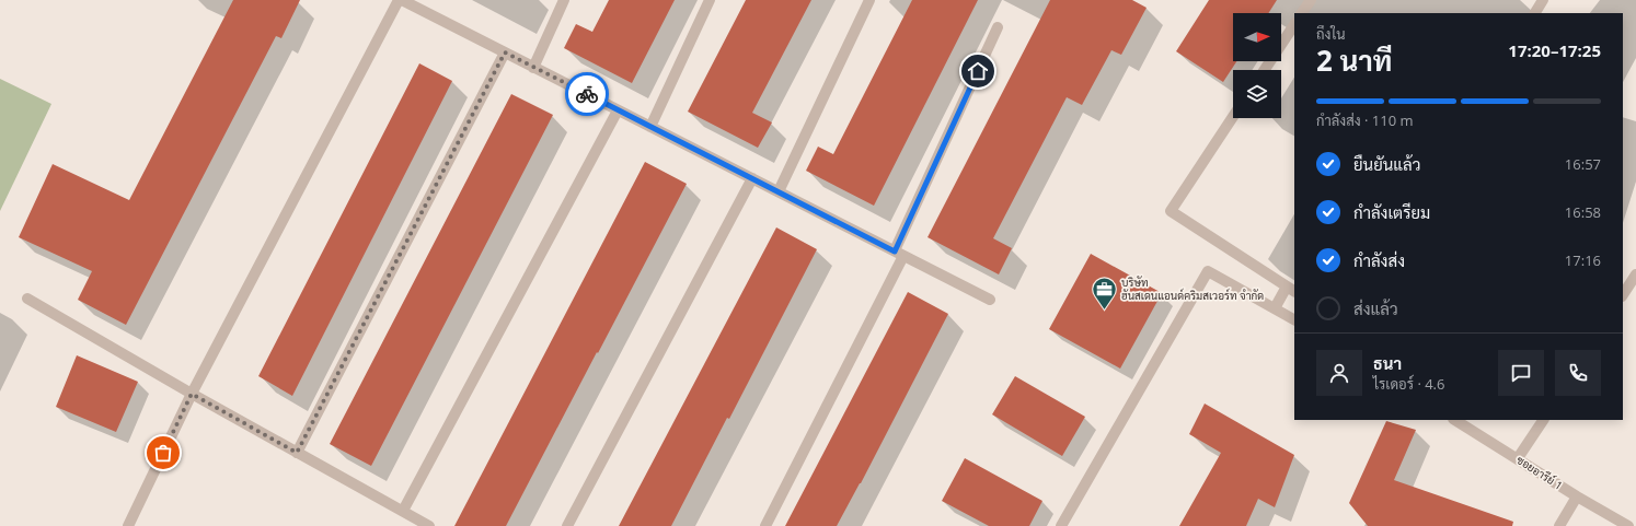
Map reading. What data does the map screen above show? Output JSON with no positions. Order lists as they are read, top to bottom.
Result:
{
  "streets": {
    "street": ["ซอยอารีย์ 1"]
  },
  "places": {
    "office": ["บริษัท ฮันสเดนแอนด์คริมสเวอร์ท จำกัด"]
  },
  "north": "right",
  "page": {
    "heading": ["2 นาที", "ถึงใน", "17:20–17:25"],
    "panel": ["ธนา", "ไรเดอร์ · 4.6"],
    "bar": "กำลังส่ง · 110 m",
    "list": [
      ["ยืนยันแล้ว", "16:57"],
      ["กำลังเตรียม", "16:58"],
      ["กำลังส่ง", "17:16"],
      "ส่งแล้ว"
    ]
  }
}
